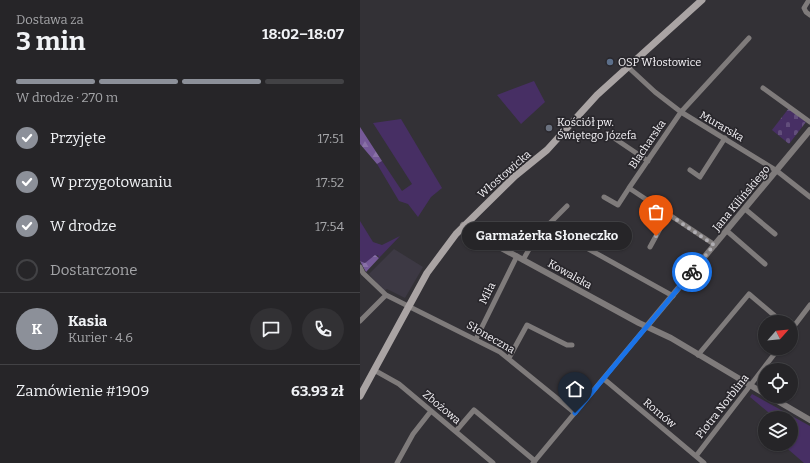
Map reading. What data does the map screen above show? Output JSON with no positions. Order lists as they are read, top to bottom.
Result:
{
  "streets": {
    "main road": ["Włostowicka"],
    "street": [
      "Murarska",
      "Blacharska",
      "Jana Kilińskiego",
      "Kowalska",
      "Miła",
      "Słoneczna",
      "Piotra Norblina",
      "Zbożowa",
      "Romów"
    ]
  },
  "crossings": [
    ["Murarska", "Blacharska"],
    ["Murarska", "Włostowicka"],
    ["Murarska", "Jana Kilińskiego"],
    ["Włostowicka", "Kowalska"],
    ["Włostowicka", "Słoneczna"],
    ["Włostowicka", "Zbożowa"],
    ["Jana Kilińskiego", "Kowalska"],
    ["Jana Kilińskiego", "Słoneczna"],
    ["Jana Kilińskiego", "Romów"],
    ["Kowalska", "Miła"],
    ["Kowalska", "Piotra Norblina"],
    ["Miła", "Słoneczna"],
    ["Piotra Norblina", "Romów"]
  ],
  "places": ["OSP Włostowice", "Kościół pw. Świętego Józefa", "Garmażerka Słoneczko"],
  "north": "top right",
  "page": {
    "heading": ["3 min", "Dostawa za", "18:02–18:07"],
    "panel": [
      "Kasia",
      "Kurier · 4.6",
      "Zamówienie #1909",
      "63.93 zł"
    ],
    "bar": "W drodze · 270 m",
    "list": [
      ["Przyjęte", "17:51"],
      ["W przygotowaniu", "17:52"],
      ["W drodze", "17:54"],
      "Dostarczone"
    ],
    "bubble": "Garmażerka Słoneczko",
    "round": "K"
  }
}
